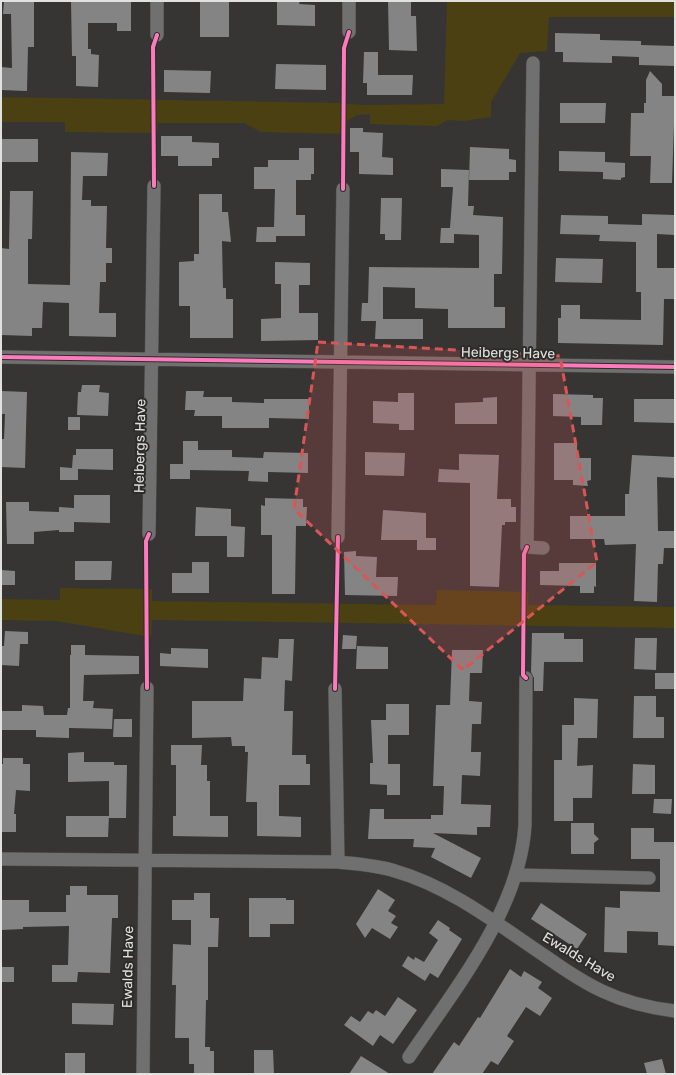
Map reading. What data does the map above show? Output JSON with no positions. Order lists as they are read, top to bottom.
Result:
{
  "streets": {
    "street": ["Heibergs Have", "Ewalds Have"]
  }
}
